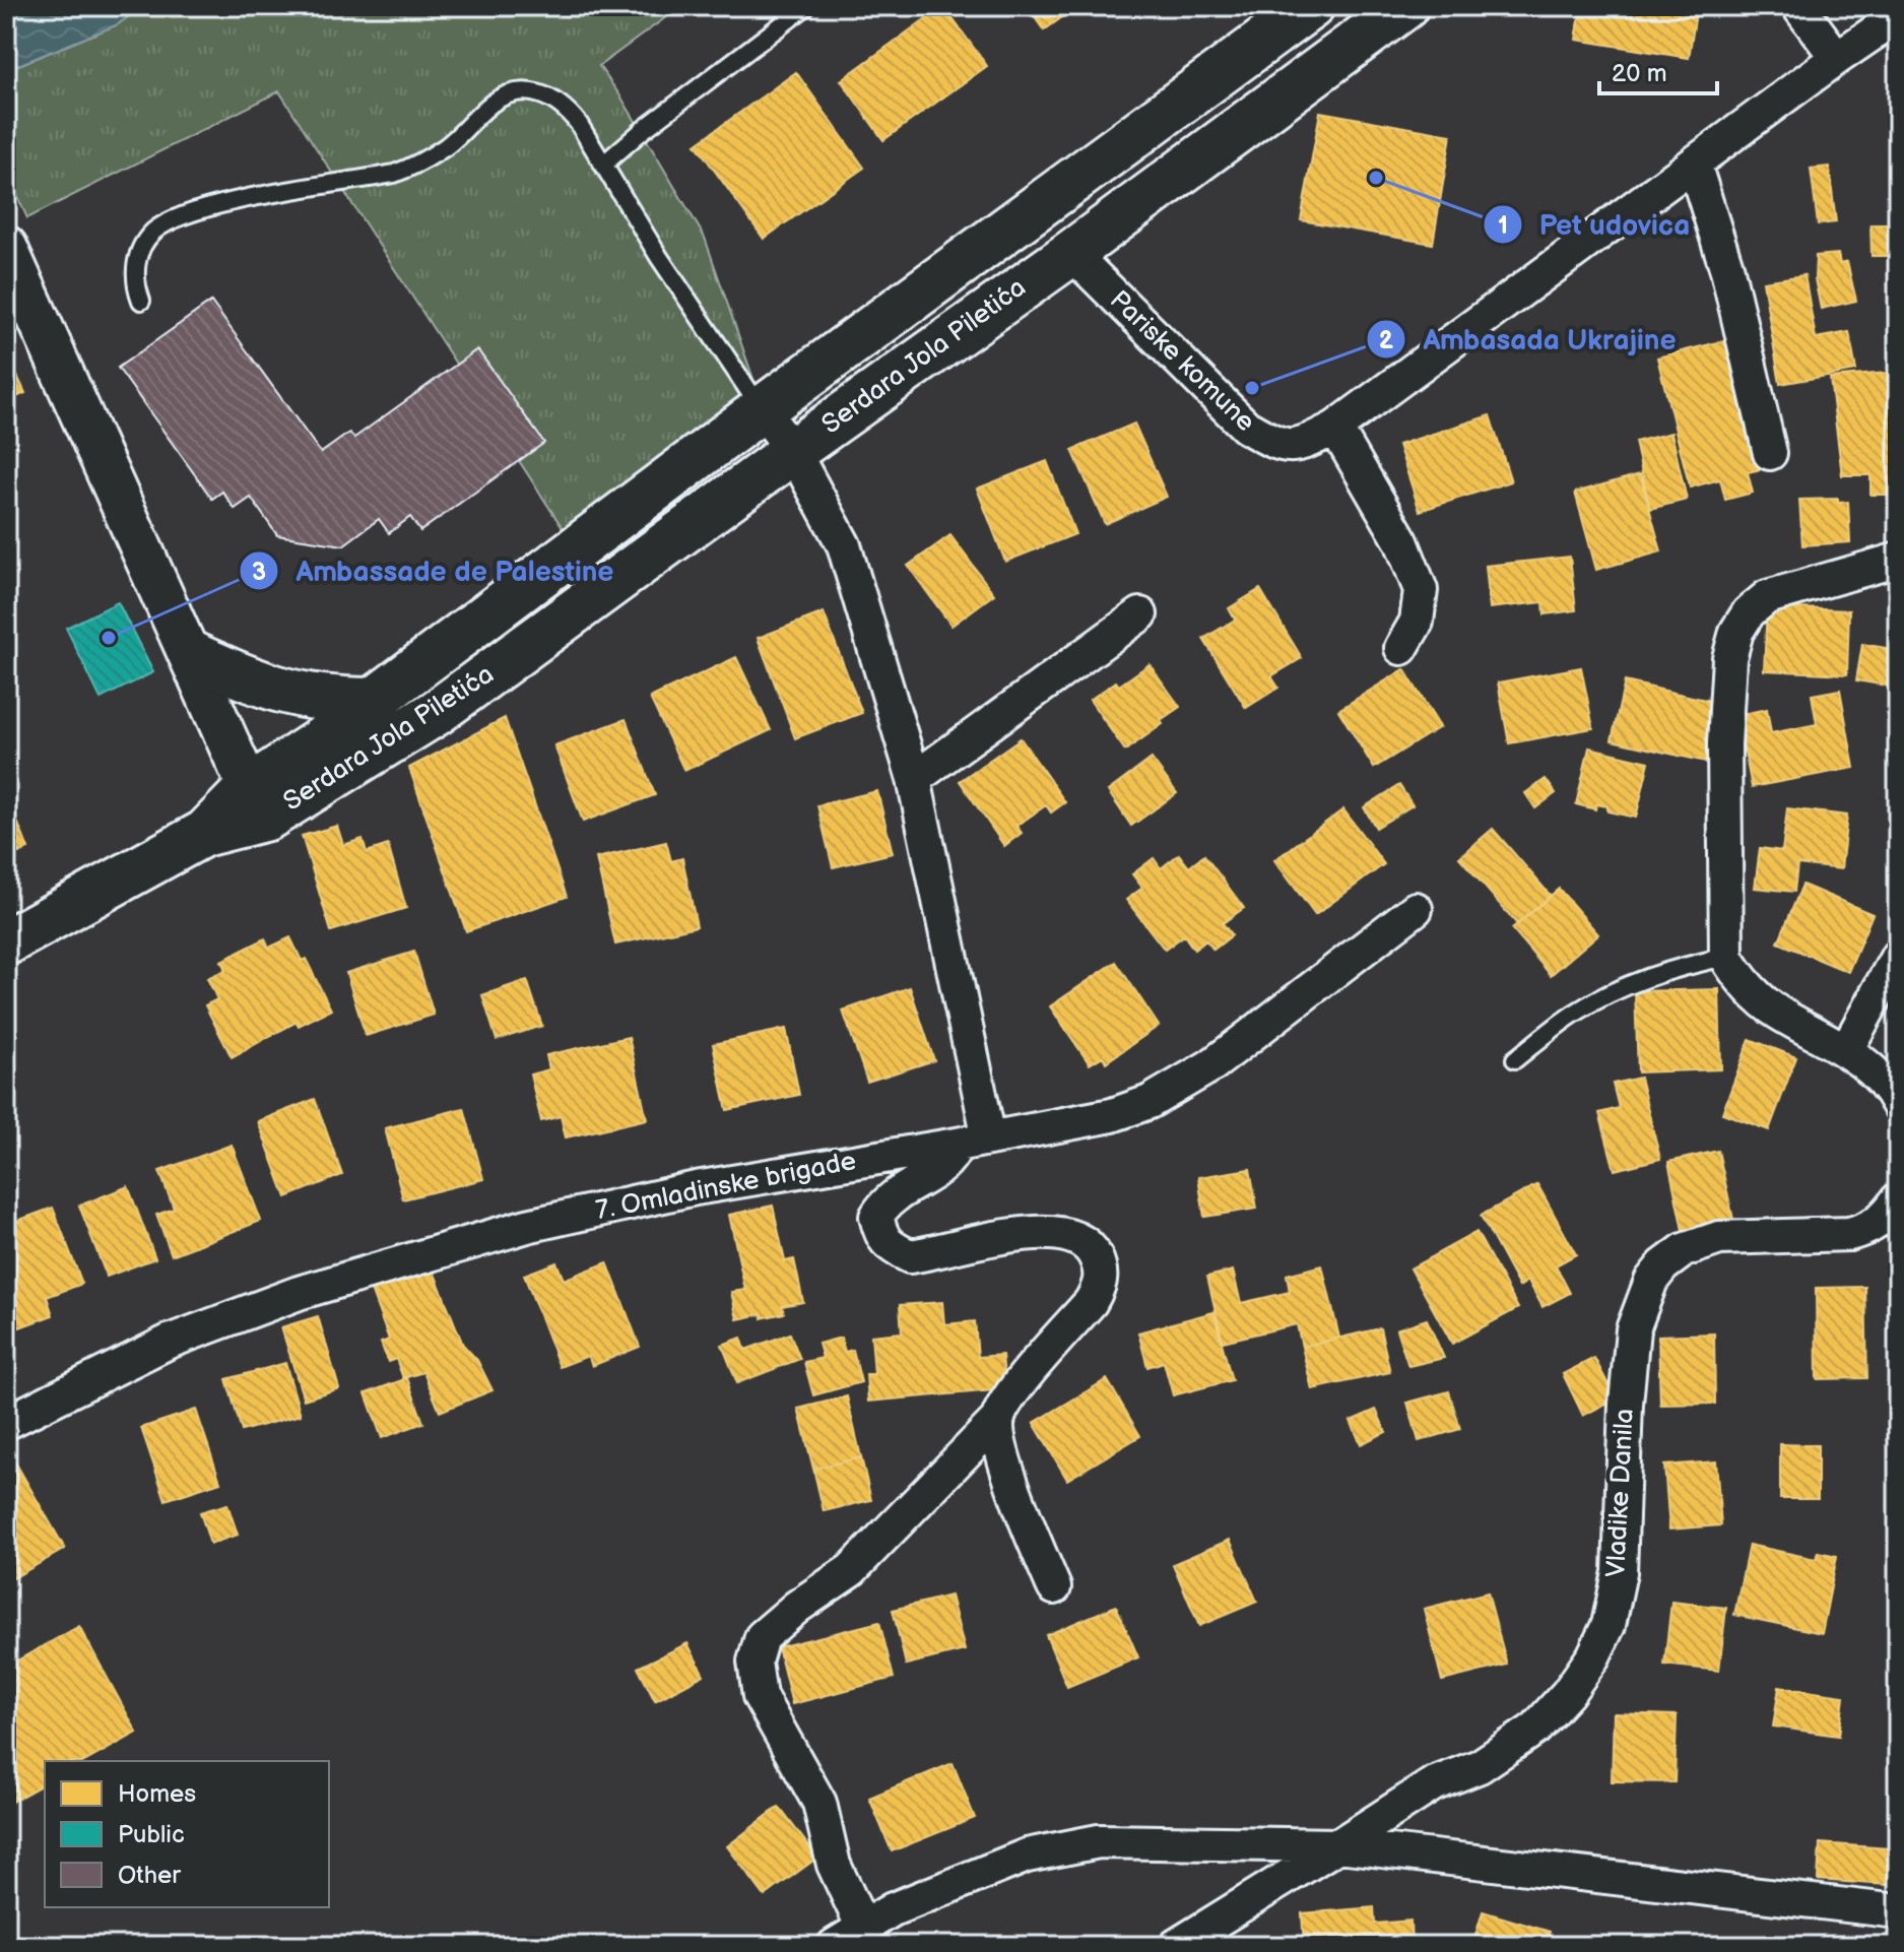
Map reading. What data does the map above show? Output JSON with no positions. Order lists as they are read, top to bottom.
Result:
{
  "streets": {
    "main road": ["Serdara Jola Piletića"],
    "street": ["Pariske komune", "7. Omladinske brigade", "Vladike Danila"]
  },
  "crossings": [
    ["Serdara Jola Piletića", "Pariske komune"]
  ],
  "places": ["Pet udovica", "Ambasada Ukrajine", "Ambassade de Palestine"],
  "legend": ["Homes", "Public", "Other"],
  "scale_bar": "20 m"
}
